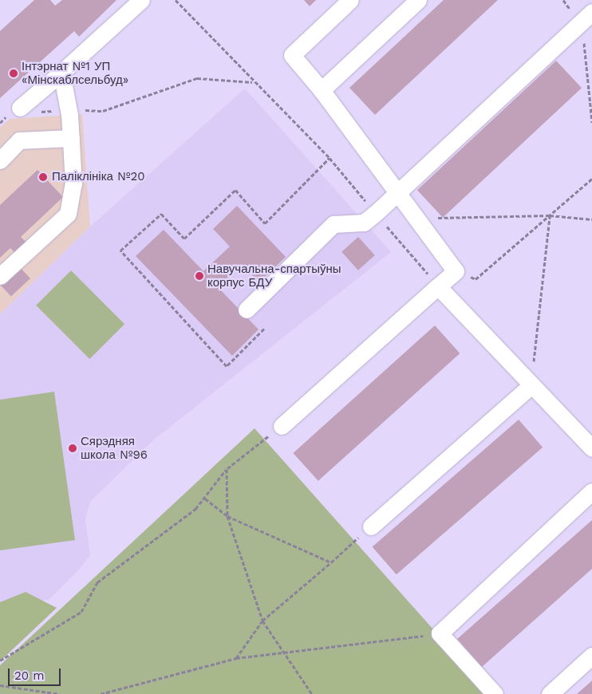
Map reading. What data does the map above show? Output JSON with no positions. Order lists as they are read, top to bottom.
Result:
{
  "places": [
    "Інтэрнат №1 УП «Мінскаблсельбуд»",
    "Паліклініка №20",
    "Навучальна-спартыўны корпус БДУ",
    "Сярэдняя школа №96"
  ],
  "scale_bar": "20 m"
}
